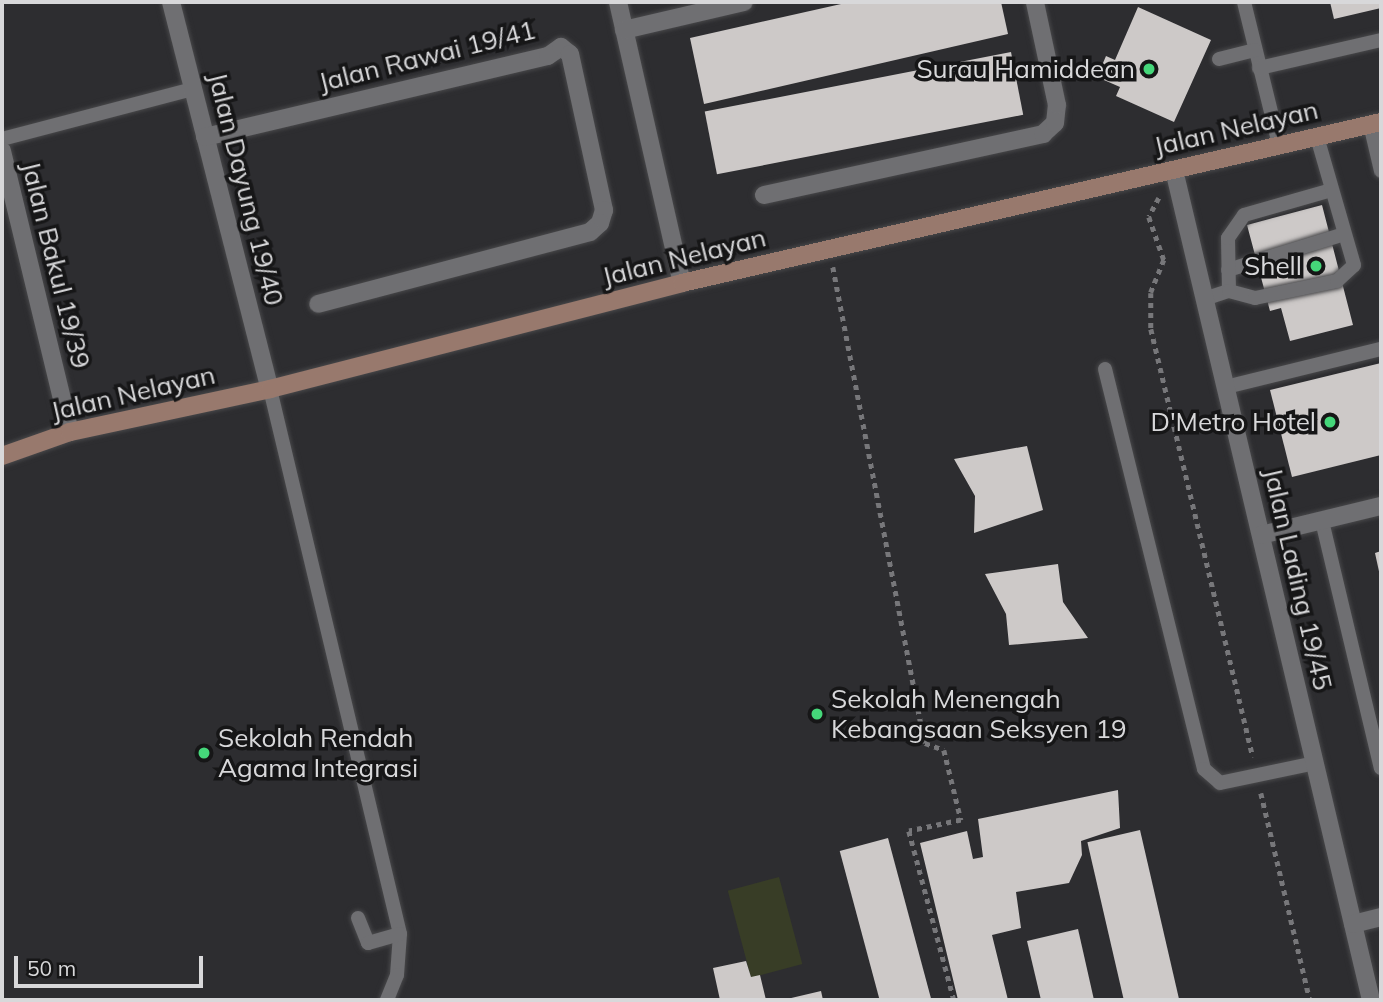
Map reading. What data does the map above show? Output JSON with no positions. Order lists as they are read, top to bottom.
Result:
{
  "streets": {
    "street": [
      "Jalan Rawai 19/41",
      "Jalan Nelayan",
      "Jalan Dayung 19/40",
      "Jalan Bakul 19/39",
      "Jalan Lading 19/45"
    ]
  },
  "crossings": [
    ["Jalan Rawai 19/41", "Jalan Dayung 19/40"],
    ["Jalan Nelayan", "Jalan Dayung 19/40"],
    ["Jalan Nelayan", "Jalan Bakul 19/39"],
    ["Jalan Nelayan", "Jalan Lading 19/45"]
  ],
  "places": [
    "Surau Hamiddean",
    "Shell",
    "D'Metro Hotel",
    "Sekolah Menengah Kebangsaan Seksyen 19",
    "Sekolah Rendah Agama Integrasi"
  ],
  "scale_bar": "50 m"
}
